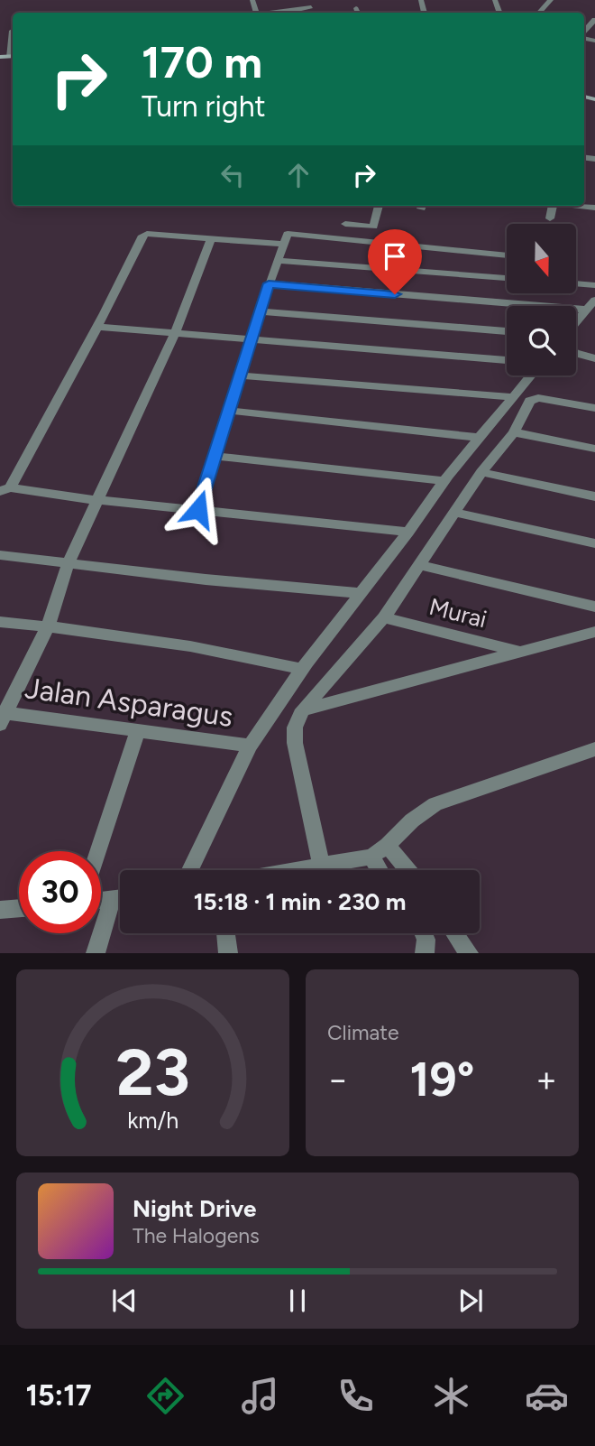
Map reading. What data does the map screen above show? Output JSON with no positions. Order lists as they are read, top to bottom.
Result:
{
  "streets": {
    "street": ["Murai", "Jalan Asparagus"]
  },
  "north": "bottom",
  "page": {
    "turn": ["170 m", "Turn right"],
    "limit": "30",
    "trip": "15:18 · 1 min · 230 m",
    "tile": "Climate",
    "heat": ["−", "19°", "+"],
    "song": ["Night Drive", "The Halogens"],
    "tabs": "15:17",
    "gauge": ["23", "km/h"]
  }
}
